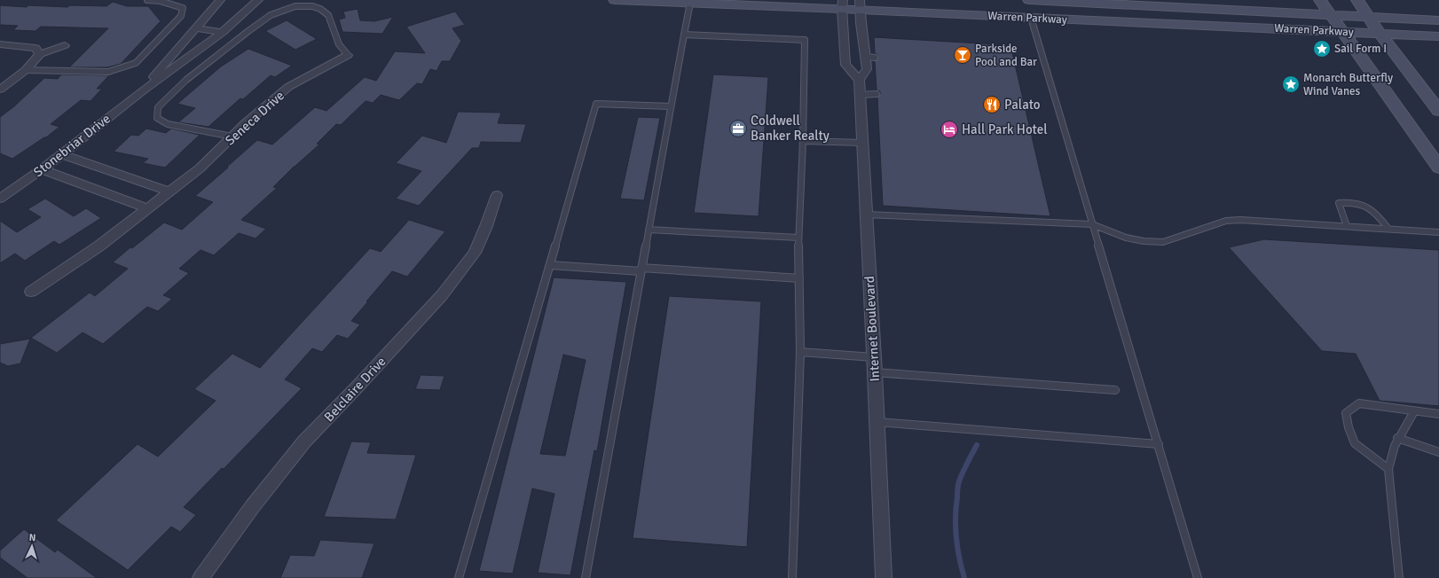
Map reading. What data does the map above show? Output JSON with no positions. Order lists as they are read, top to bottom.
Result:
{
  "streets": {
    "main road": ["Warren Parkway"],
    "street": [
      "Seneca Drive",
      "Stonebriar Drive",
      "Internet Boulevard",
      "Belclaire Drive"
    ]
  },
  "places": {
    "place": ["Sail Form I", "Monarch Butterfly Wind Vanes"],
    "bar": ["Parkside Pool and Bar"],
    "restaurant": ["Palato"],
    "office": ["Coldwell Banker Realty"],
    "hotel": ["Hall Park Hotel"]
  },
  "north": "top"
}
